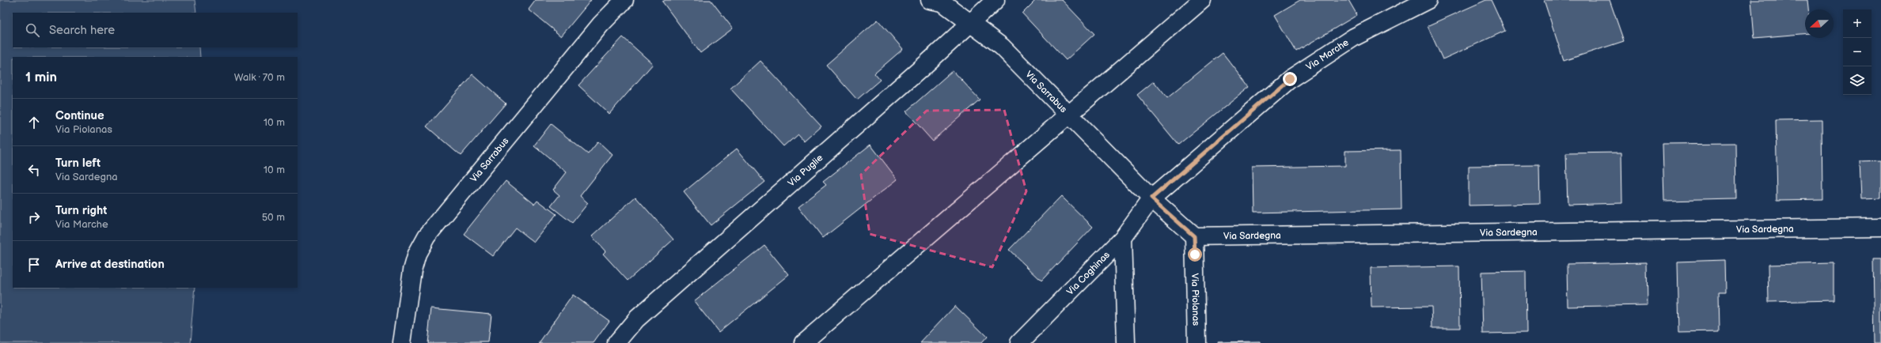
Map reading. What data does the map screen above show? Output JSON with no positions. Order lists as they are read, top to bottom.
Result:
{
  "streets": {
    "street": [
      "Via Marche",
      "Via Sarrabus",
      "Via Puglie",
      "Via Sardegna",
      "Via Coghinas",
      "Via Piolanas"
    ]
  },
  "crossings": [
    ["Via Marche", "Via Sarrabus"],
    ["Via Marche", "Via Coghinas"],
    ["Via Sarrabus", "Via Puglie"],
    ["Via Sarrabus", "Via Coghinas"],
    ["Via Sardegna", "Via Piolanas"]
  ],
  "north": "left",
  "page": {
    "map_buttons": ["+", "−"],
    "search": "Search here",
    "heading": ["1 min", "Walk · 70 m"],
    "list": [
      ["Continue", "Via Piolanas", "10 m"],
      ["Turn left", "Via Sardegna", "10 m"],
      ["Turn right", "Via Marche", "50 m"],
      "Arrive at destination"
    ]
  }
}
